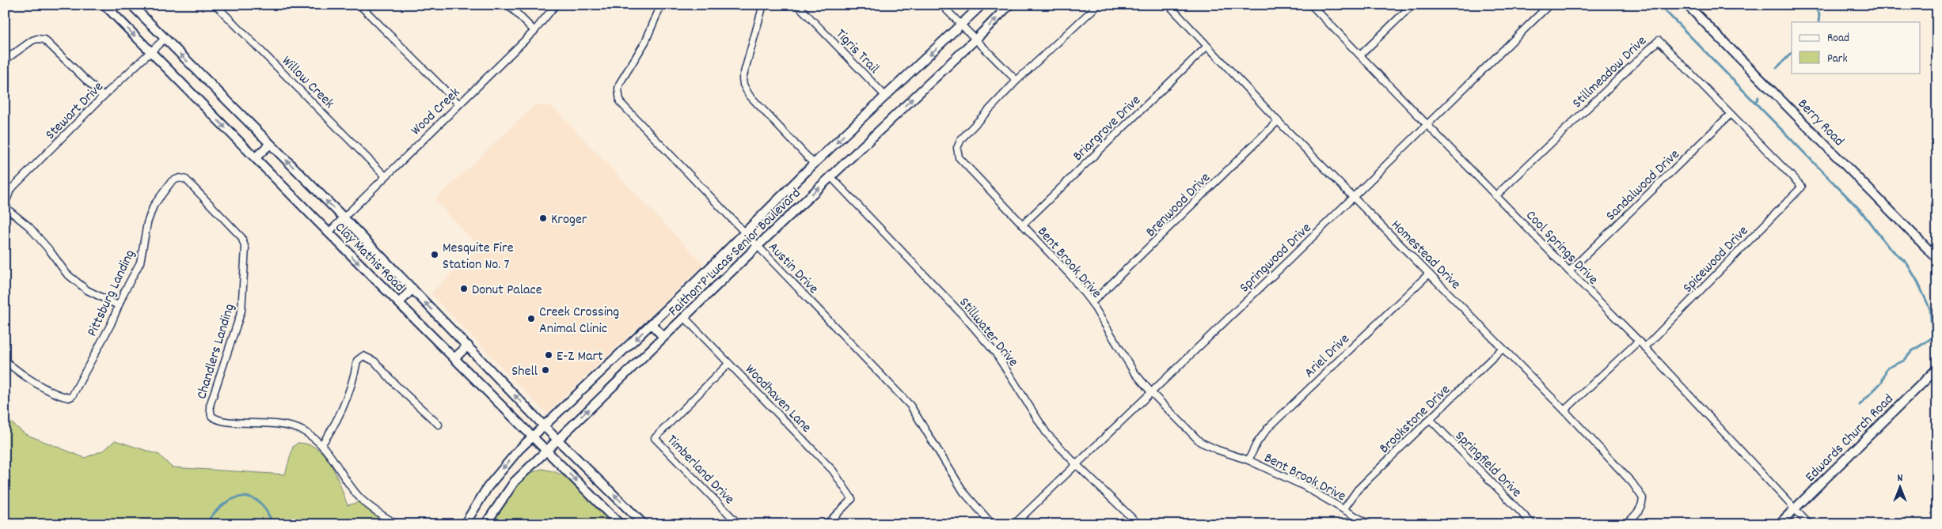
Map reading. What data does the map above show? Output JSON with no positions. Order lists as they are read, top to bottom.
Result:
{
  "streets": {
    "street": [
      "Tigris Trail",
      "Stillmeadow Drive",
      "Willow Creek",
      "Stewart Drive",
      "Wood Creek",
      "Berry Road",
      "Briargrove Drive",
      "Sandalwood Drive",
      "Brenwood Drive",
      "Cool Springs Drive",
      "Faithon P Lucas Senior Boulevard",
      "Homestead Drive",
      "Clay Mathis Road",
      "Springwood Drive",
      "Spicewood Drive",
      "Bent Brook Drive",
      "Austin Drive",
      "Pittsburg Landing",
      "Stillwater Drive",
      "Chandlers Landing",
      "Ariel Drive",
      "Woodhaven Lane",
      "Brookstone Drive",
      "Edwards Church Road",
      "Springfield Drive",
      "Timberland Drive"
    ]
  },
  "crossings": [
    ["Tigris Trail", "Faithon P Lucas Senior Boulevard"],
    ["Stillmeadow Drive", "Sandalwood Drive"],
    ["Stillmeadow Drive", "Cool Springs Drive"],
    ["Stillmeadow Drive", "Spicewood Drive"],
    ["Willow Creek", "Wood Creek"],
    ["Stewart Drive", "Clay Mathis Road"],
    ["Wood Creek", "Clay Mathis Road"],
    ["Briargrove Drive", "Homestead Drive"],
    ["Briargrove Drive", "Bent Brook Drive"],
    ["Sandalwood Drive", "Cool Springs Drive"],
    ["Brenwood Drive", "Homestead Drive"],
    ["Brenwood Drive", "Bent Brook Drive"],
    ["Cool Springs Drive", "Springwood Drive"],
    ["Cool Springs Drive", "Spicewood Drive"],
    ["Cool Springs Drive", "Edwards Church Road"],
    ["Faithon P Lucas Senior Boulevard", "Clay Mathis Road"],
    ["Faithon P Lucas Senior Boulevard", "Austin Drive"],
    ["Faithon P Lucas Senior Boulevard", "Stillwater Drive"],
    ["Faithon P Lucas Senior Boulevard", "Woodhaven Lane"],
    ["Homestead Drive", "Springwood Drive"],
    ["Homestead Drive", "Ariel Drive"],
    ["Homestead Drive", "Brookstone Drive"],
    ["Springwood Drive", "Bent Brook Drive"],
    ["Springwood Drive", "Stillwater Drive"],
    ["Bent Brook Drive", "Ariel Drive"],
    ["Bent Brook Drive", "Brookstone Drive"],
    ["Pittsburg Landing", "Chandlers Landing"],
    ["Woodhaven Lane", "Timberland Drive"],
    ["Brookstone Drive", "Springfield Drive"]
  ],
  "places": [
    "Kroger",
    "Mesquite Fire Station No. 7",
    "Donut Palace",
    "Creek Crossing Animal Clinic",
    "E-Z Mart",
    "Shell"
  ],
  "legend": ["Road", "Park"],
  "north": "top"
}
